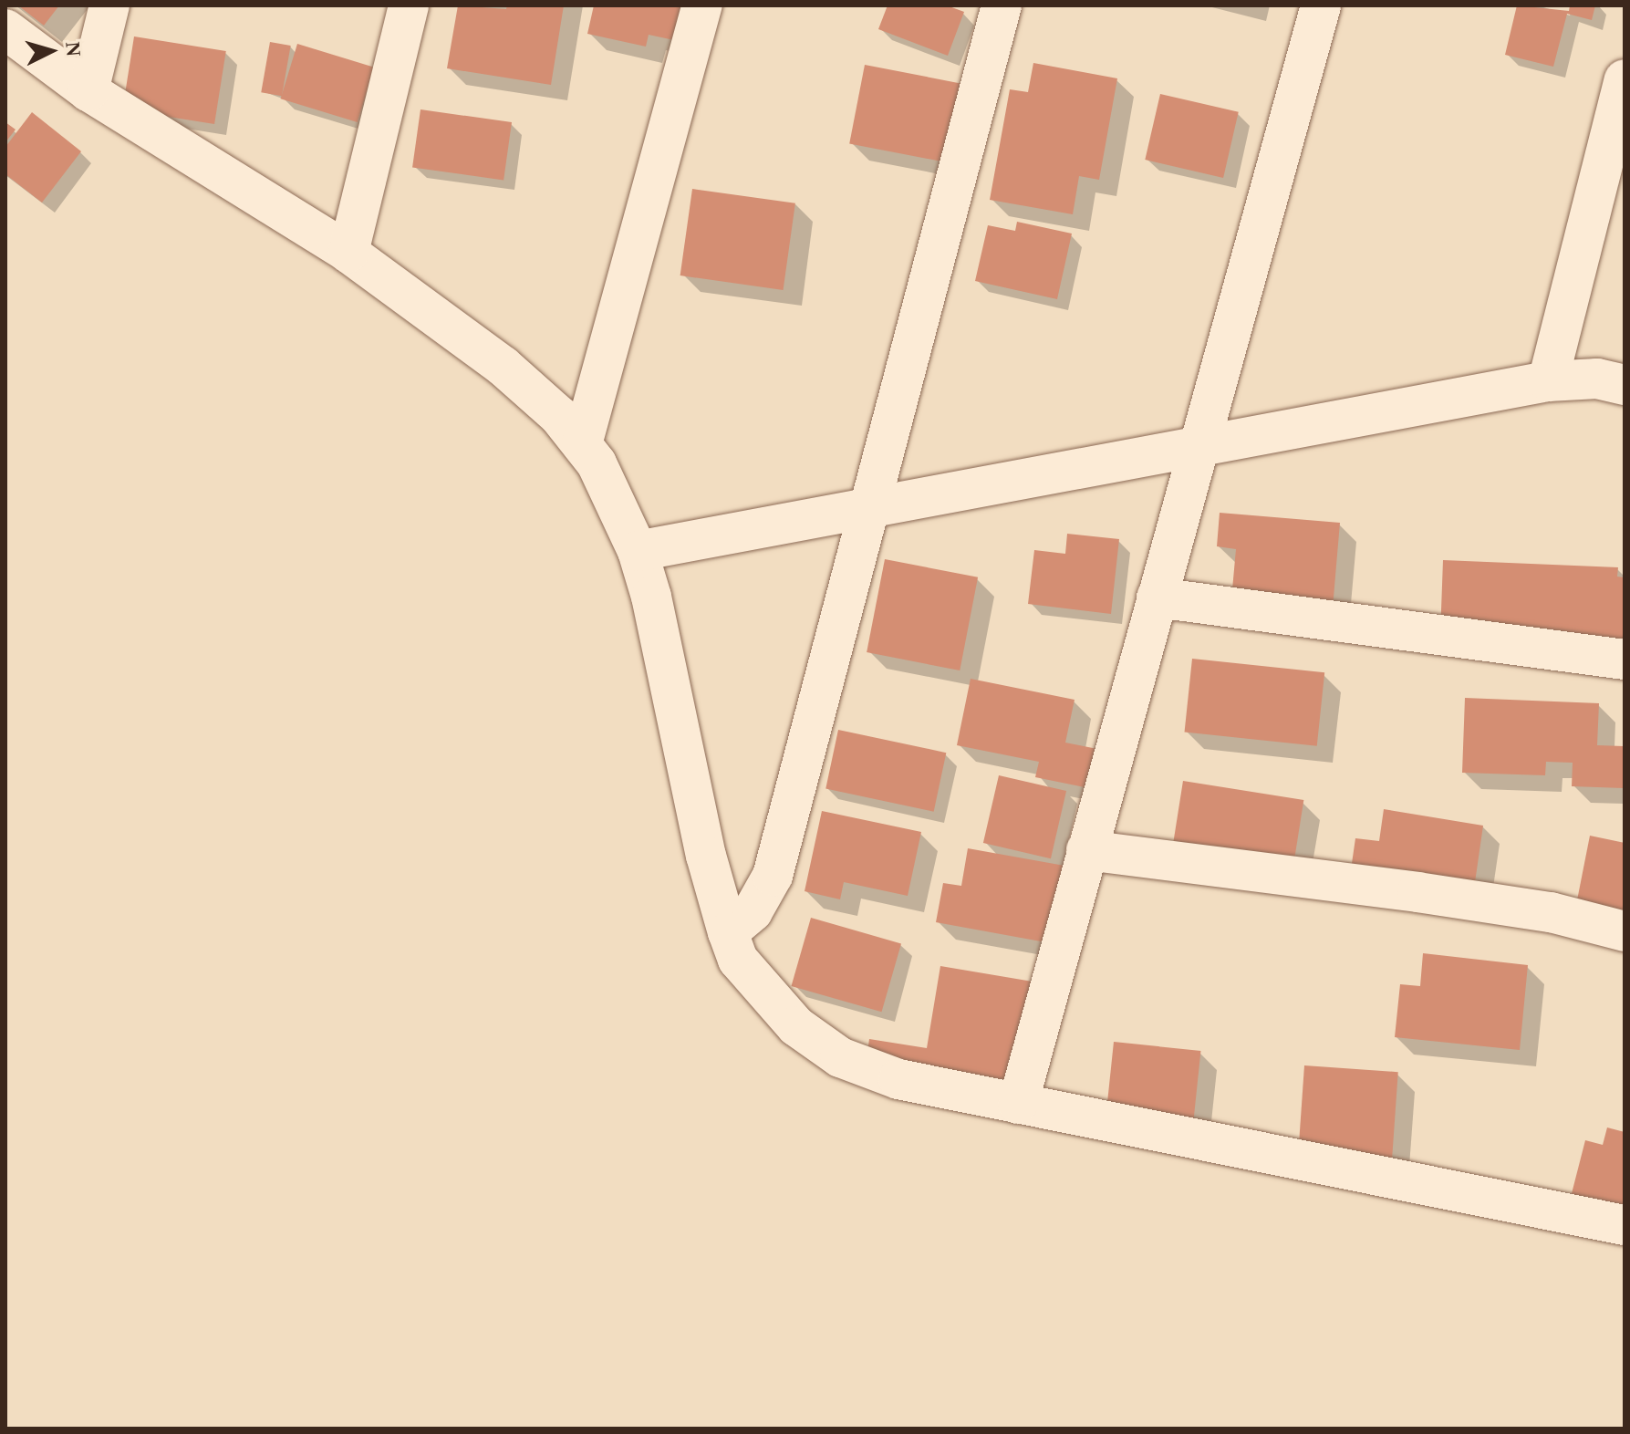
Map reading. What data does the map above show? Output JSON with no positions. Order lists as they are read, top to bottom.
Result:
{
  "north": "right"
}
